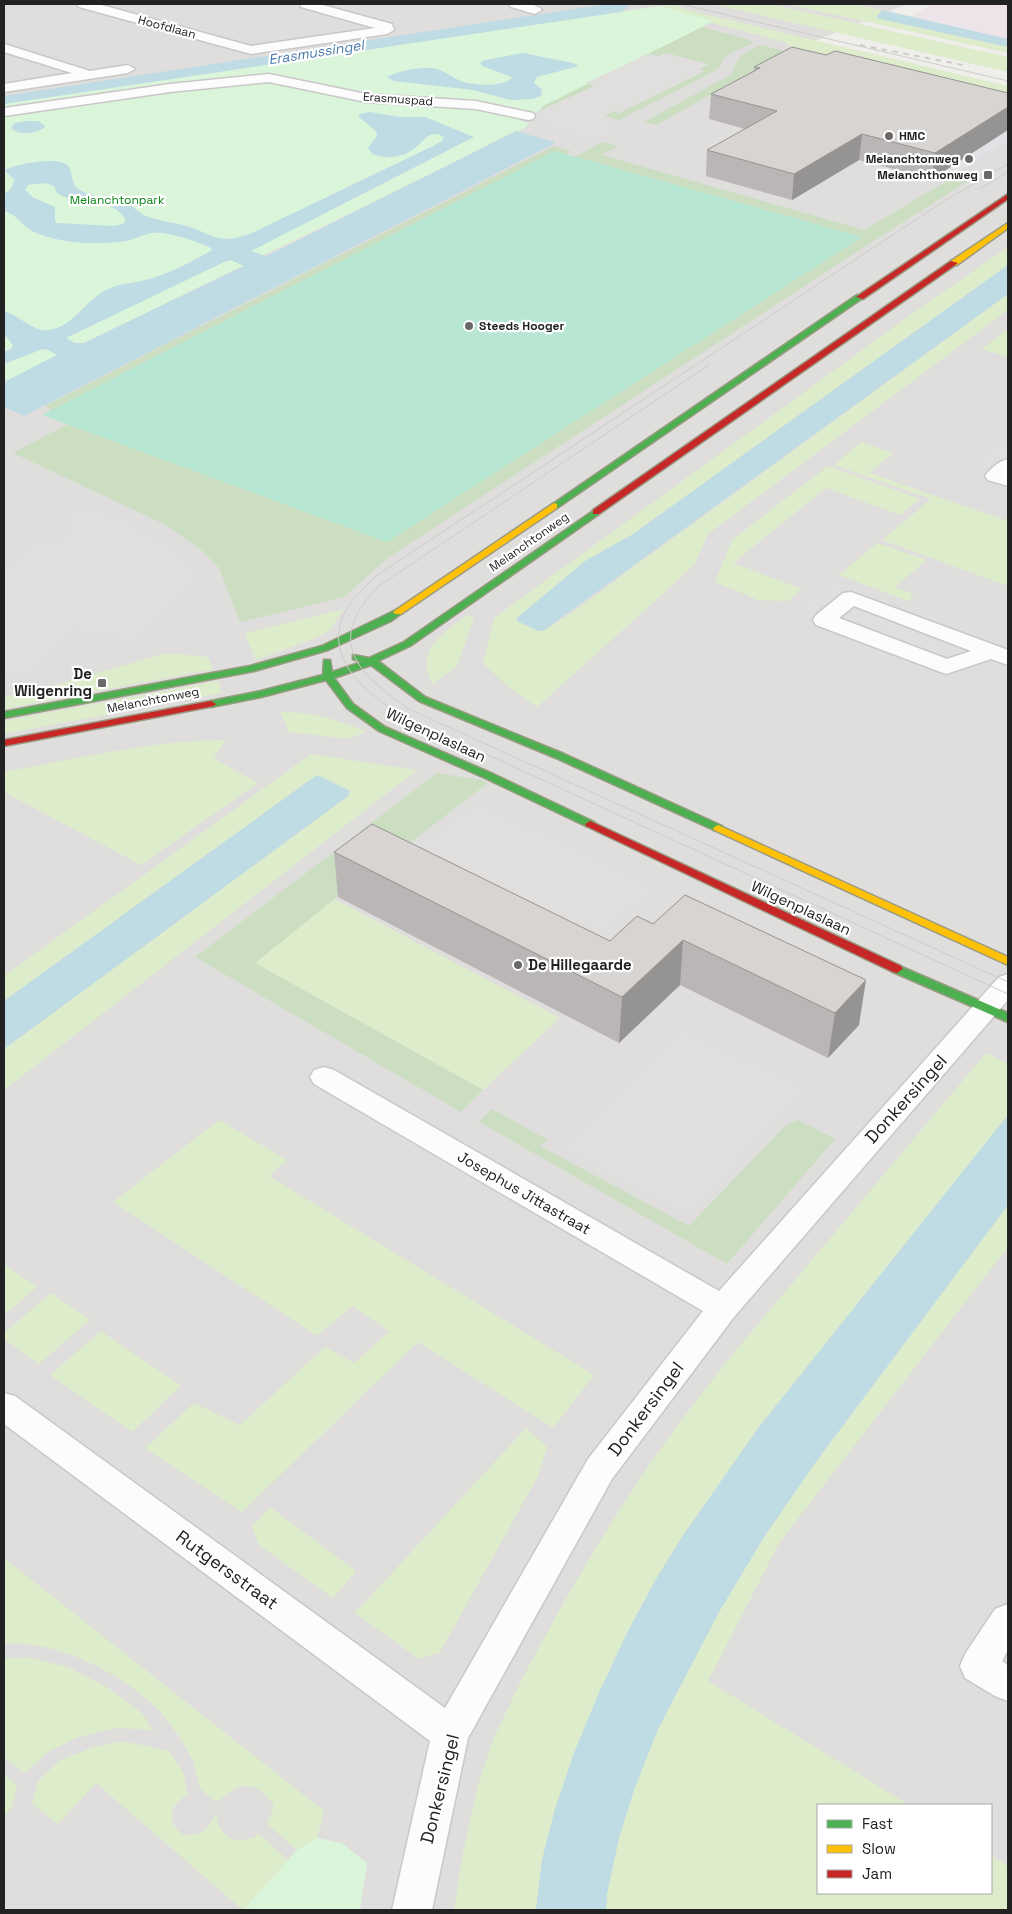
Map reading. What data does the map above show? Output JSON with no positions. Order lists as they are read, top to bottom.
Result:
{
  "streets": {
    "street": [
      "Hoofdlaan",
      "Erasmuspad",
      "Melanchtonweg",
      "Wilgenplaslaan",
      "Donkersingel",
      "Josephus Jittastraat",
      "Rutgersstraat"
    ]
  },
  "crossings": [
    ["Melanchtonweg", "Wilgenplaslaan"],
    ["Wilgenplaslaan", "Donkersingel"],
    ["Donkersingel", "Josephus Jittastraat"],
    ["Donkersingel", "Rutgersstraat"]
  ],
  "water": ["Erasmussingel"],
  "parks": ["Melanchtonpark"],
  "places": {
    "other": [
      "HMC",
      "Melanchtonweg",
      "Steeds Hooger",
      "De Hillegaarde"
    ],
    "transit": ["Melanchthonweg", "De Wilgenring"]
  },
  "legend": ["Fast", "Slow", "Jam"]
}
